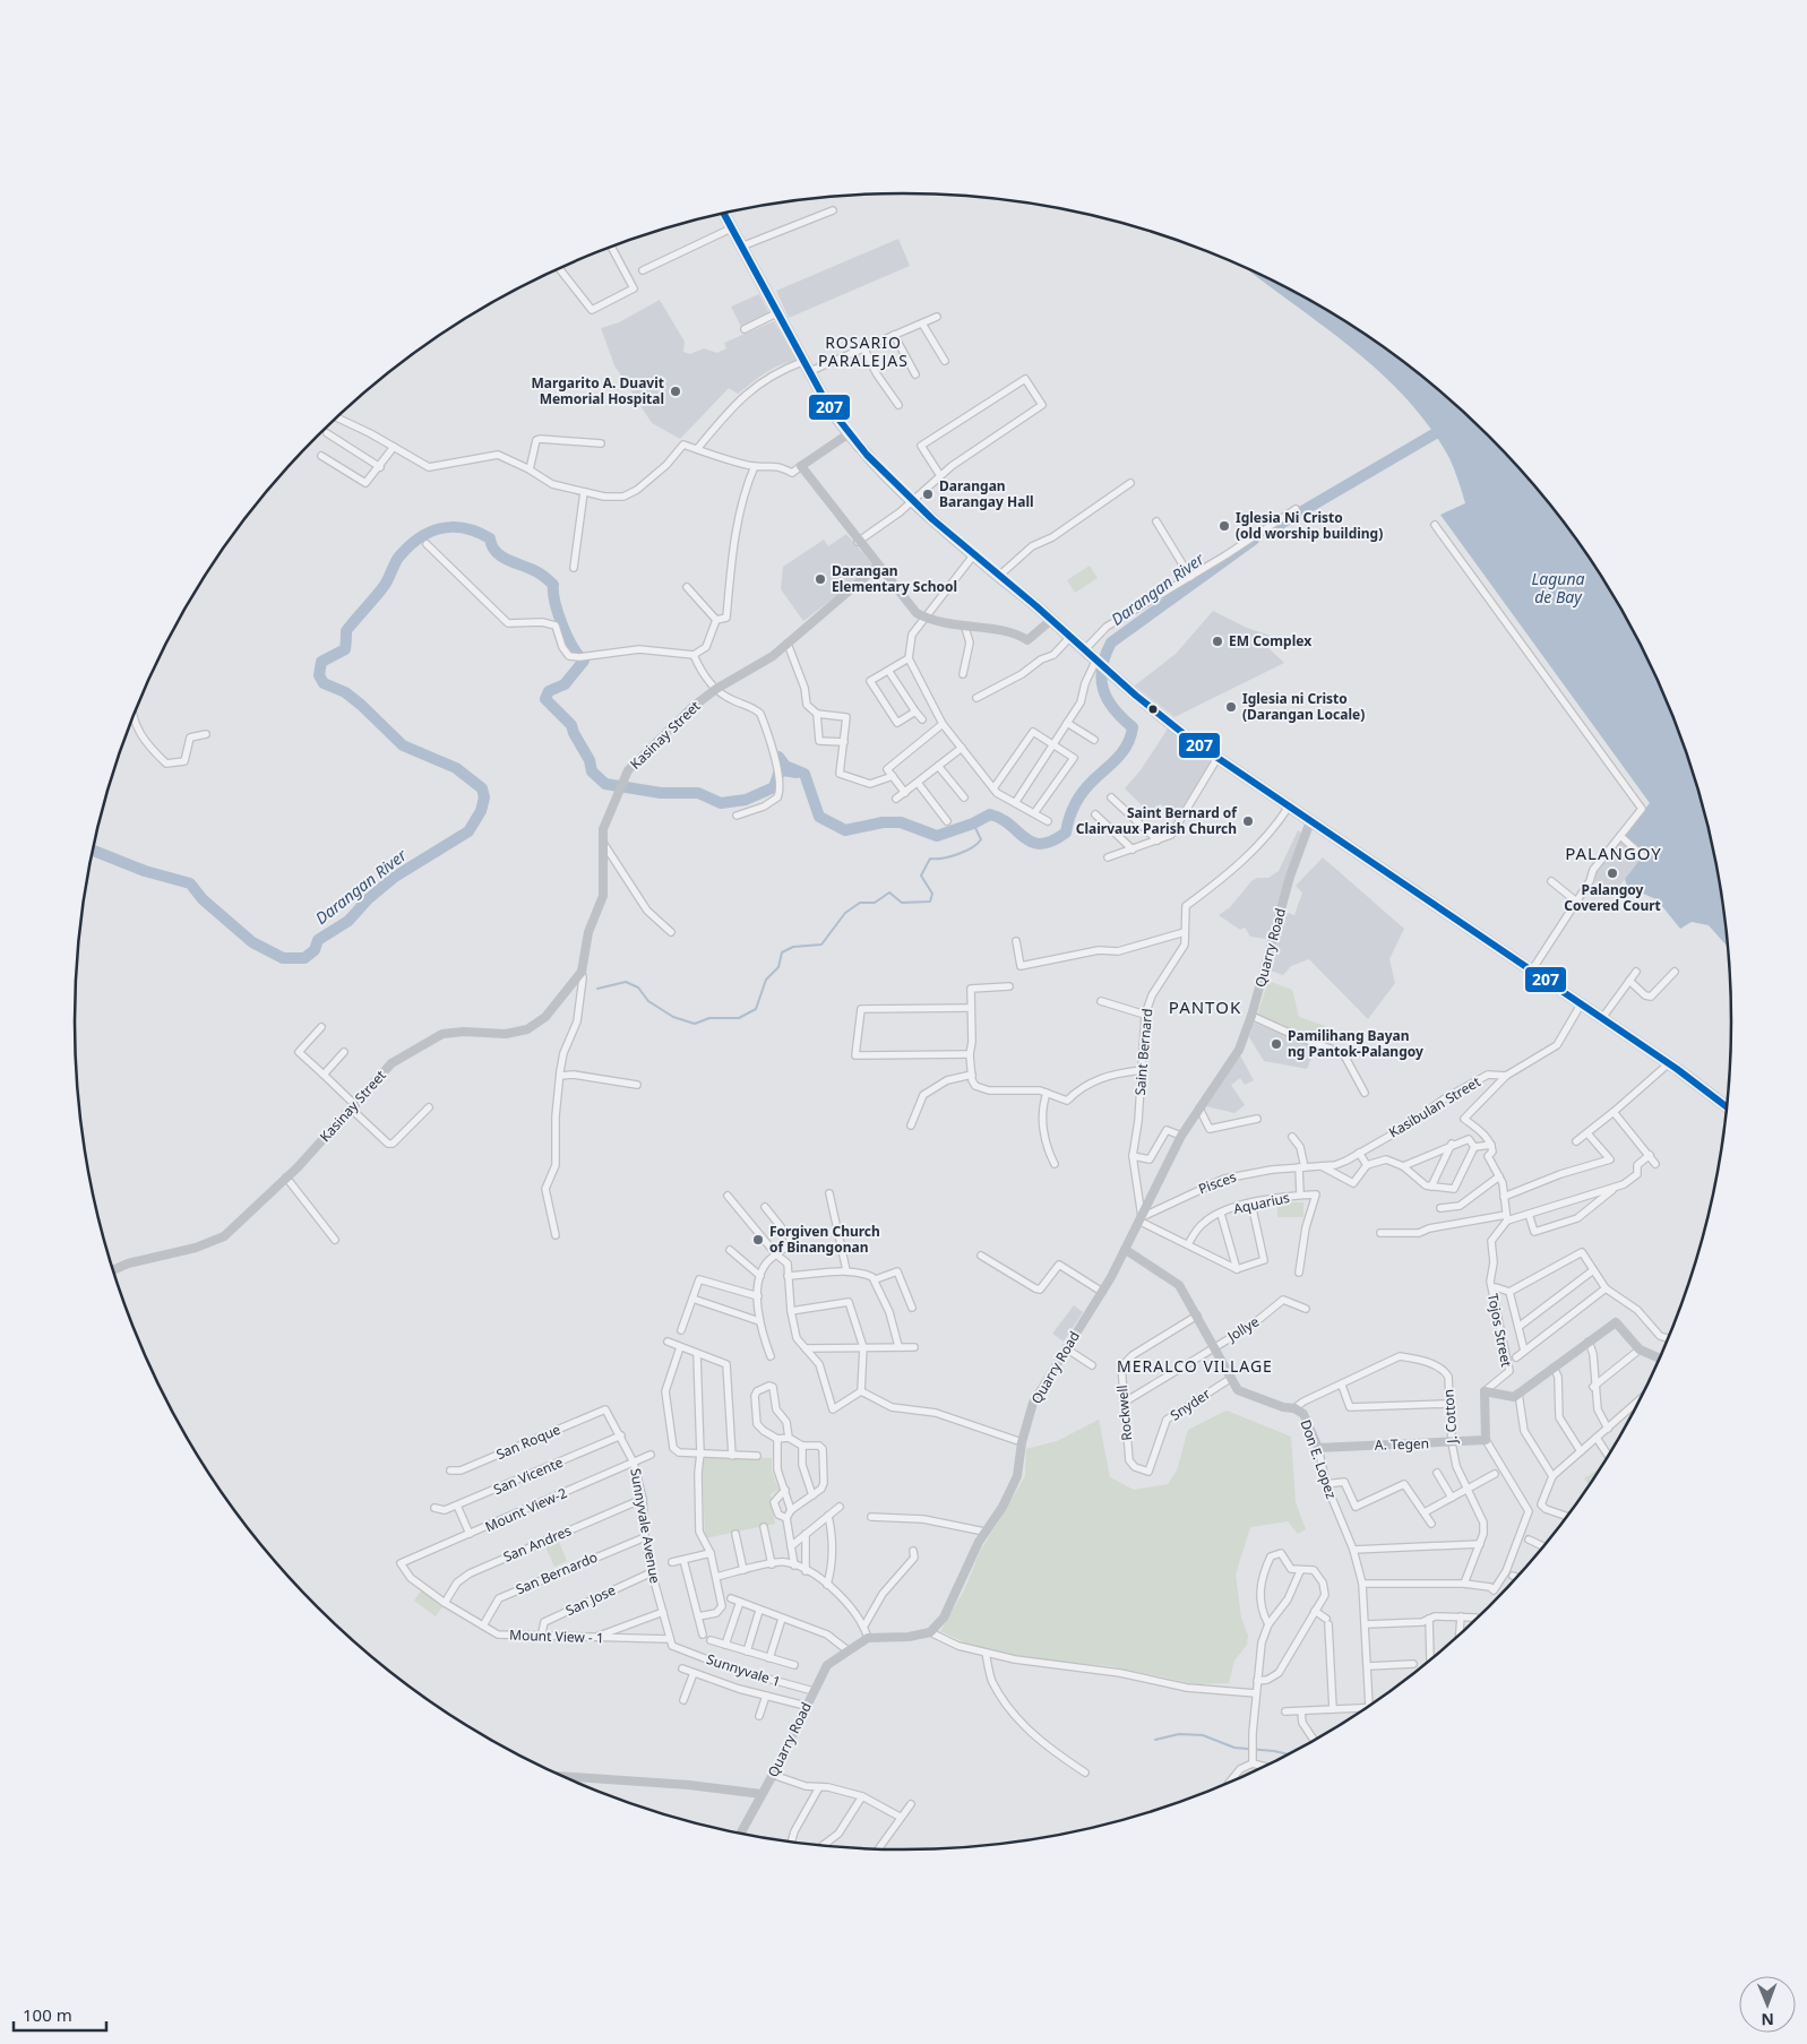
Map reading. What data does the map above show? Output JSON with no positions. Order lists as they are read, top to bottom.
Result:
{
  "streets": {
    "street": [
      "Kasinay Street",
      "Quarry Road",
      "Saint Bernard",
      "Kasibulan Street",
      "Pisces",
      "Aquarius",
      "Jollye",
      "Tojos Street",
      "Snyder",
      "Rockwell",
      "J. Cotton",
      "San Roque",
      "A. Tegen",
      "Don E. Lopez",
      "San Vicente",
      "Mount View-2",
      "Sunnyvale Avenue",
      "San Andres",
      "San Bernardo",
      "San Jose",
      "Mount View - 1",
      "Sunnyvale 1"
    ]
  },
  "crossings": [
    ["Quarry Road", "Saint Bernard"],
    ["Quarry Road", "Pisces"],
    ["Quarry Road", "Don E. Lopez"],
    ["Quarry Road", "Sunnyvale 1"],
    ["Saint Bernard", "Pisces"],
    ["Kasibulan Street", "Pisces"],
    ["Jollye", "Rockwell"],
    ["Jollye", "Don E. Lopez"],
    ["Snyder", "Rockwell"],
    ["Snyder", "Don E. Lopez"],
    ["Rockwell", "Don E. Lopez"],
    ["J. Cotton", "A. Tegen"],
    ["J. Cotton", "Don E. Lopez"],
    ["San Roque", "Sunnyvale Avenue"],
    ["A. Tegen", "Don E. Lopez"],
    ["San Vicente", "Sunnyvale Avenue"],
    ["Mount View-2", "Sunnyvale Avenue"],
    ["Mount View-2", "Mount View - 1"],
    ["Sunnyvale Avenue", "San Andres"],
    ["Sunnyvale Avenue", "San Bernardo"],
    ["Sunnyvale Avenue", "San Jose"],
    ["Sunnyvale Avenue", "Mount View - 1"],
    ["Sunnyvale Avenue", "Sunnyvale 1"],
    ["San Andres", "Mount View - 1"],
    ["San Bernardo", "Mount View - 1"],
    ["San Jose", "Mount View - 1"]
  ],
  "districts": [
    "ROSARIO PARALEJAS",
    "PALANGOY",
    "PANTOK",
    "MERALCO VILLAGE"
  ],
  "water": ["Laguna de Bay", "Darangan River"],
  "places": [
    "Margarito A. Duavit Memorial Hospital",
    "Darangan Barangay Hall",
    "Iglesia Ni Cristo (old worship building)",
    "Darangan Elementary School",
    "EM Complex",
    "Iglesia ni Cristo (Darangan Locale)",
    "Saint Bernard of Clairvaux Parish Church",
    "Palangoy Covered Court",
    "Pamilihang Bayan ng Pantok-Palangoy",
    "Forgiven Church of Binangonan"
  ],
  "lines": ["transit line 207"],
  "scale_bar": "100 m",
  "north": "bottom"
}
